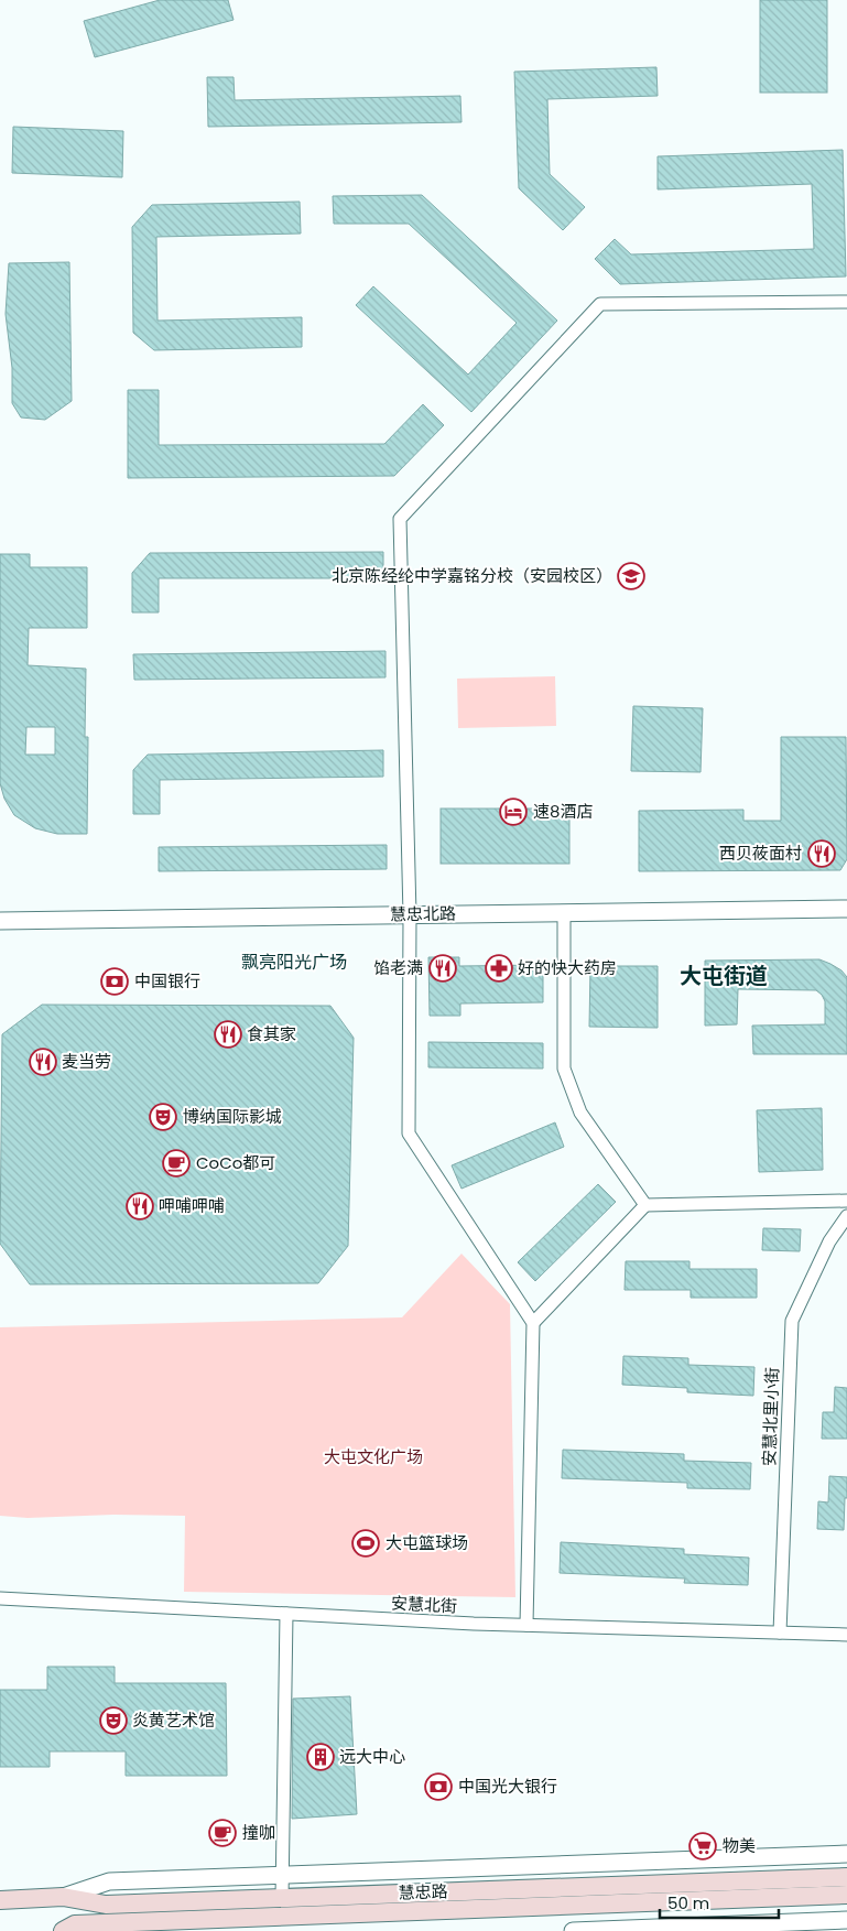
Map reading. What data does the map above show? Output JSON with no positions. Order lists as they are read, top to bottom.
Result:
{
  "streets": {
    "main road": ["慧忠路"],
    "street": ["慧忠北路", "安慧北里小街", "安慧北街"]
  },
  "crossings": [
    ["安慧北里小街", "安慧北街"]
  ],
  "districts": ["飘亮阳光广场", "大屯街道"],
  "parks": ["大屯文化广场"],
  "places": {
    "school or university": ["北京陈经纶中学嘉铭分校（安园校区）"],
    "hotel": ["速8酒店"],
    "restaurant": [
      "西贝莜面村",
      "馅老满",
      "食其家",
      "麦当劳",
      "呷哺呷哺"
    ],
    "pharmacy": ["好的快大药房"],
    "bank": ["中国银行", "中国光大银行"],
    "theatre": ["博纳国际影城", "炎黄艺术馆"],
    "cafe": ["CoCo都可", "撞咖"],
    "sports": ["大屯篮球场"],
    "building": ["远大中心"],
    "supermarket": ["物美"]
  },
  "scale_bar": "50 m"
}
